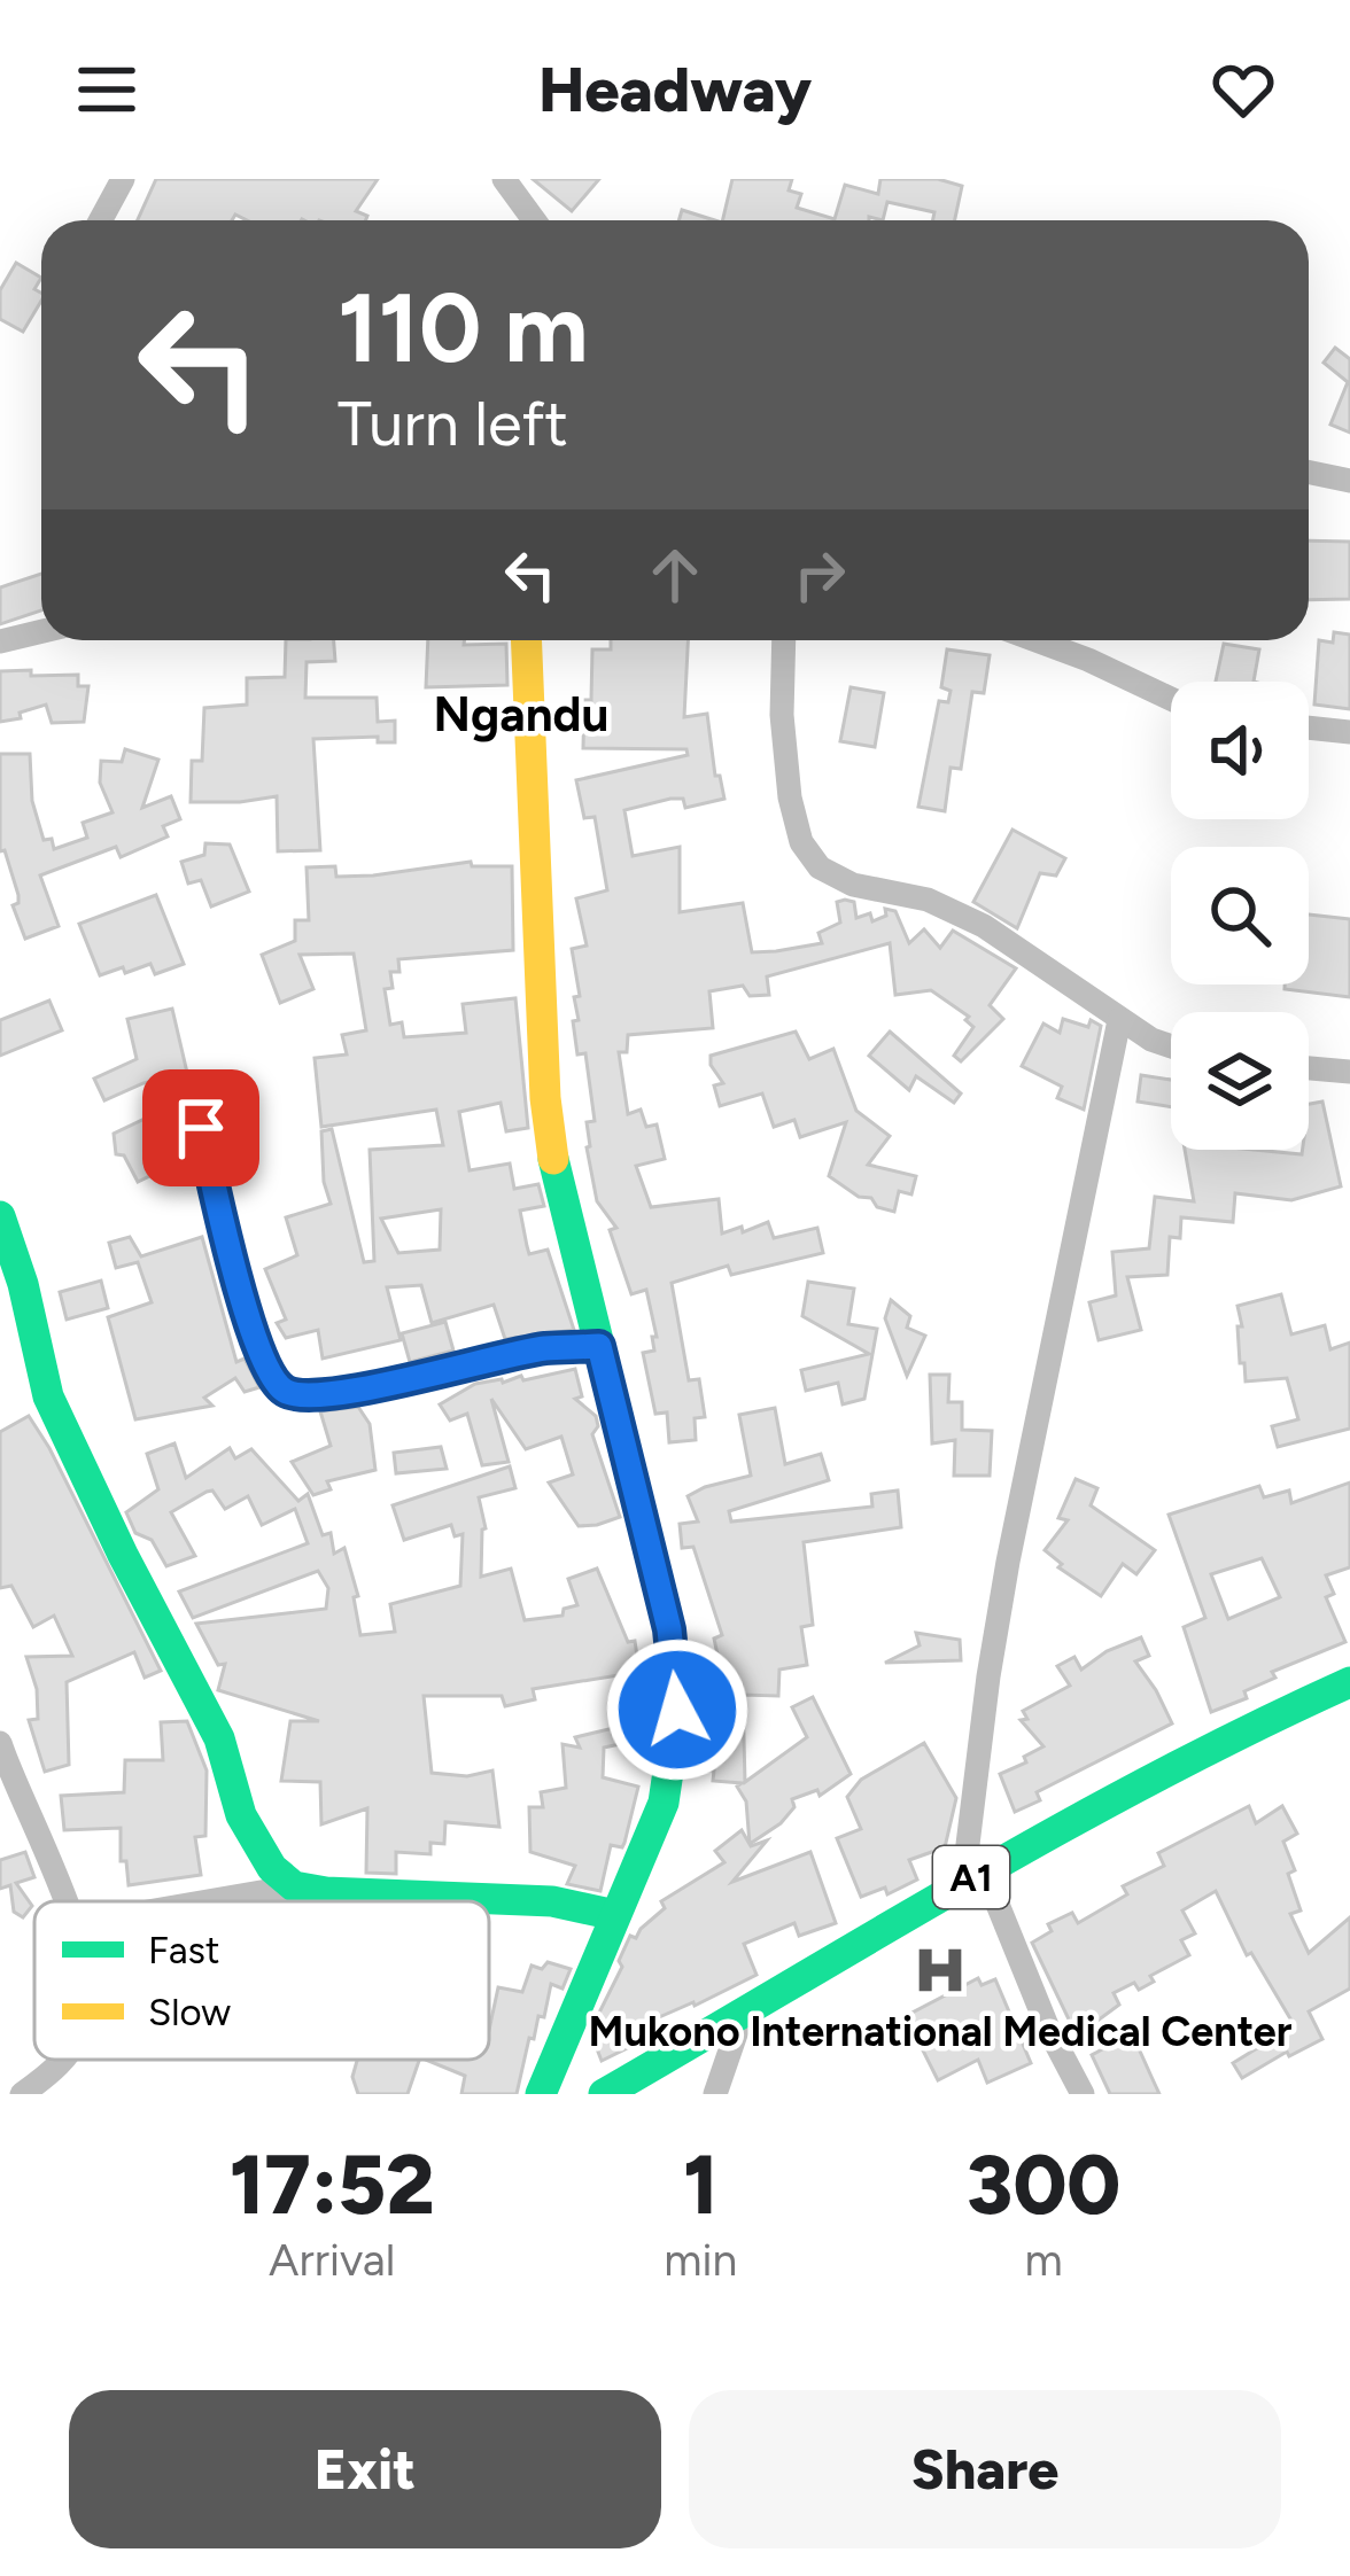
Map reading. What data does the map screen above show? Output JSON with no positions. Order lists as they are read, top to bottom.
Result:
{
  "streets": {
    "main road": ["A1"]
  },
  "districts": ["Ngandu"],
  "places": {
    "hospital": ["Mukono International Medical Center"]
  },
  "legend": ["Fast", "Slow"],
  "page": {
    "header": "Headway",
    "turn": ["110 m", "Turn left"],
    "eta": [
      "17:52",
      "Arrival",
      "1",
      "min",
      "300",
      "m"
    ],
    "buttons": ["Exit", "Share"]
  }
}
